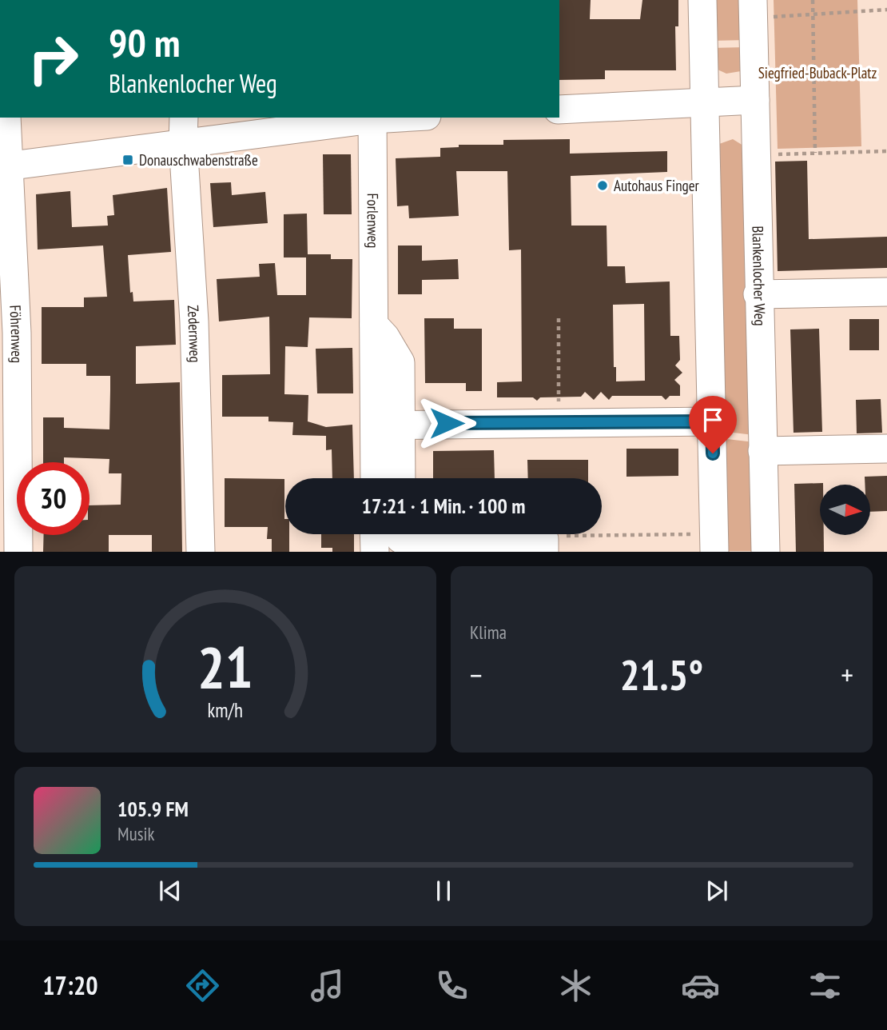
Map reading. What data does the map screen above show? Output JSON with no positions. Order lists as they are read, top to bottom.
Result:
{
  "streets": {
    "street": [
      "Forlenweg",
      "Blankenlocher Weg",
      "Föhrenweg",
      "Zedernweg"
    ]
  },
  "parks": ["Siegfried-Buback-Platz"],
  "places": {
    "transit": ["Donauschwabenstraße"],
    "other": ["Autohaus Finger"]
  },
  "north": "right",
  "page": {
    "turn": ["90 m", "Blankenlocher Weg"],
    "limit": "30",
    "trip": "17:21 · 1 Min. · 100 m",
    "tile": "Klima",
    "heat": ["−", "21.5°", "+"],
    "song": ["105.9 FM", "Musik"],
    "tabs": "17:20",
    "gauge": ["21", "km/h"]
  }
}
